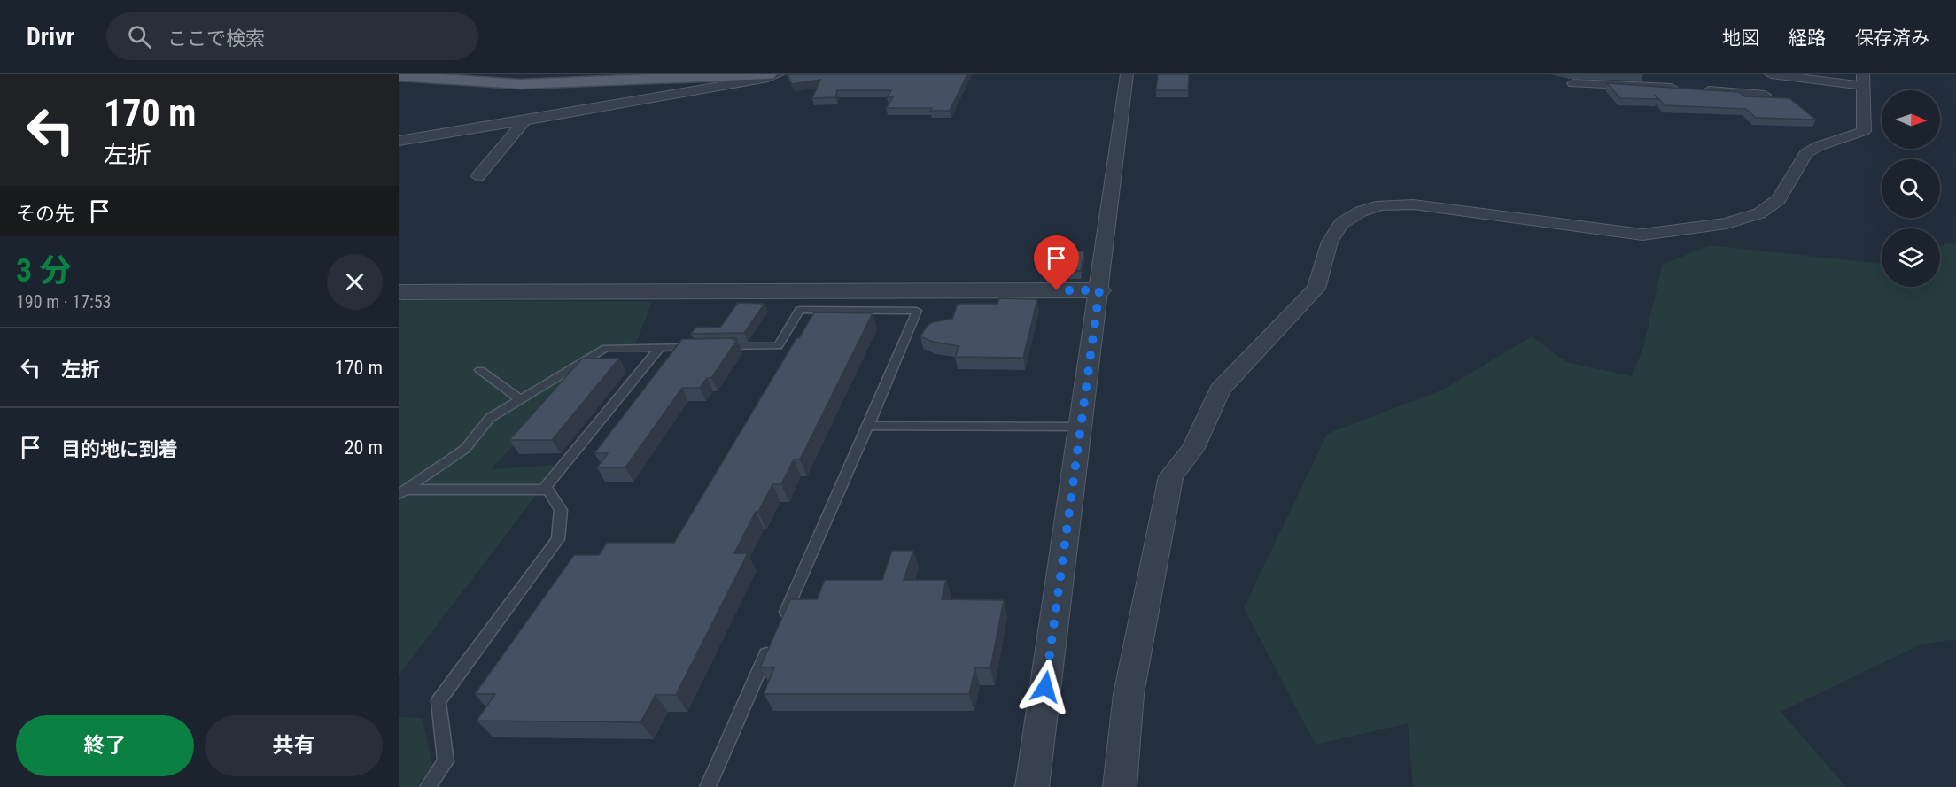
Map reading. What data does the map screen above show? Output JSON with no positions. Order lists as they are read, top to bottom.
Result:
{
  "north": "right",
  "page": {
    "header": "Drivr",
    "search": "ここで検索",
    "nav": ["地図", "経路", "保存済み"],
    "turn": ["170 m", "左折"],
    "then": "その先",
    "heading": ["3 分", "190 m · 17:53"],
    "list": [
      {
        "name": "左折",
        "value": "170 m"
      },
      {
        "name": "目的地に到着",
        "value": "20 m"
      }
    ],
    "buttons": ["終了", "共有"]
  }
}
